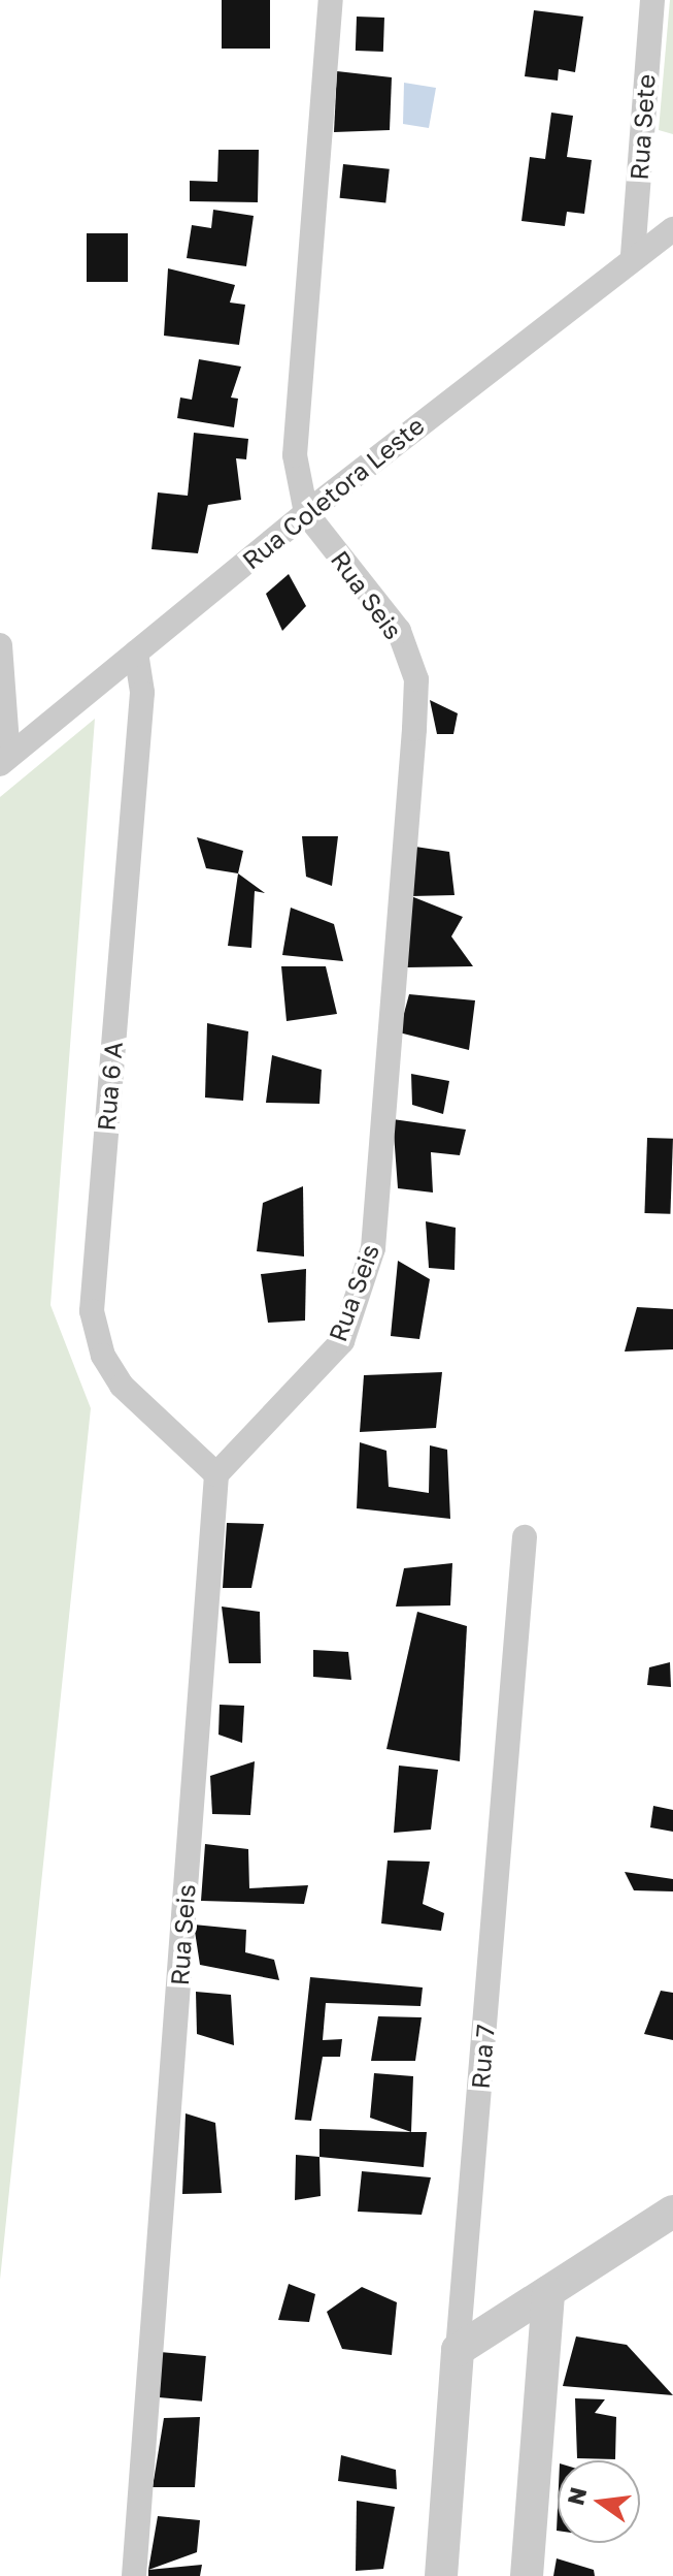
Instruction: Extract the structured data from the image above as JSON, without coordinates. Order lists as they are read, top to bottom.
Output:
{
  "streets": {
    "street": [
      "Rua Sete",
      "Rua Coletora Leste",
      "Rua Seis",
      "Rua 6 A",
      "Rua 7"
    ]
  },
  "crossings": [
    ["Rua Sete", "Rua Coletora Leste"],
    ["Rua Coletora Leste", "Rua Seis"],
    ["Rua Coletora Leste", "Rua 6 A"],
    ["Rua Seis", "Rua 6 A"]
  ],
  "north": "left"
}
